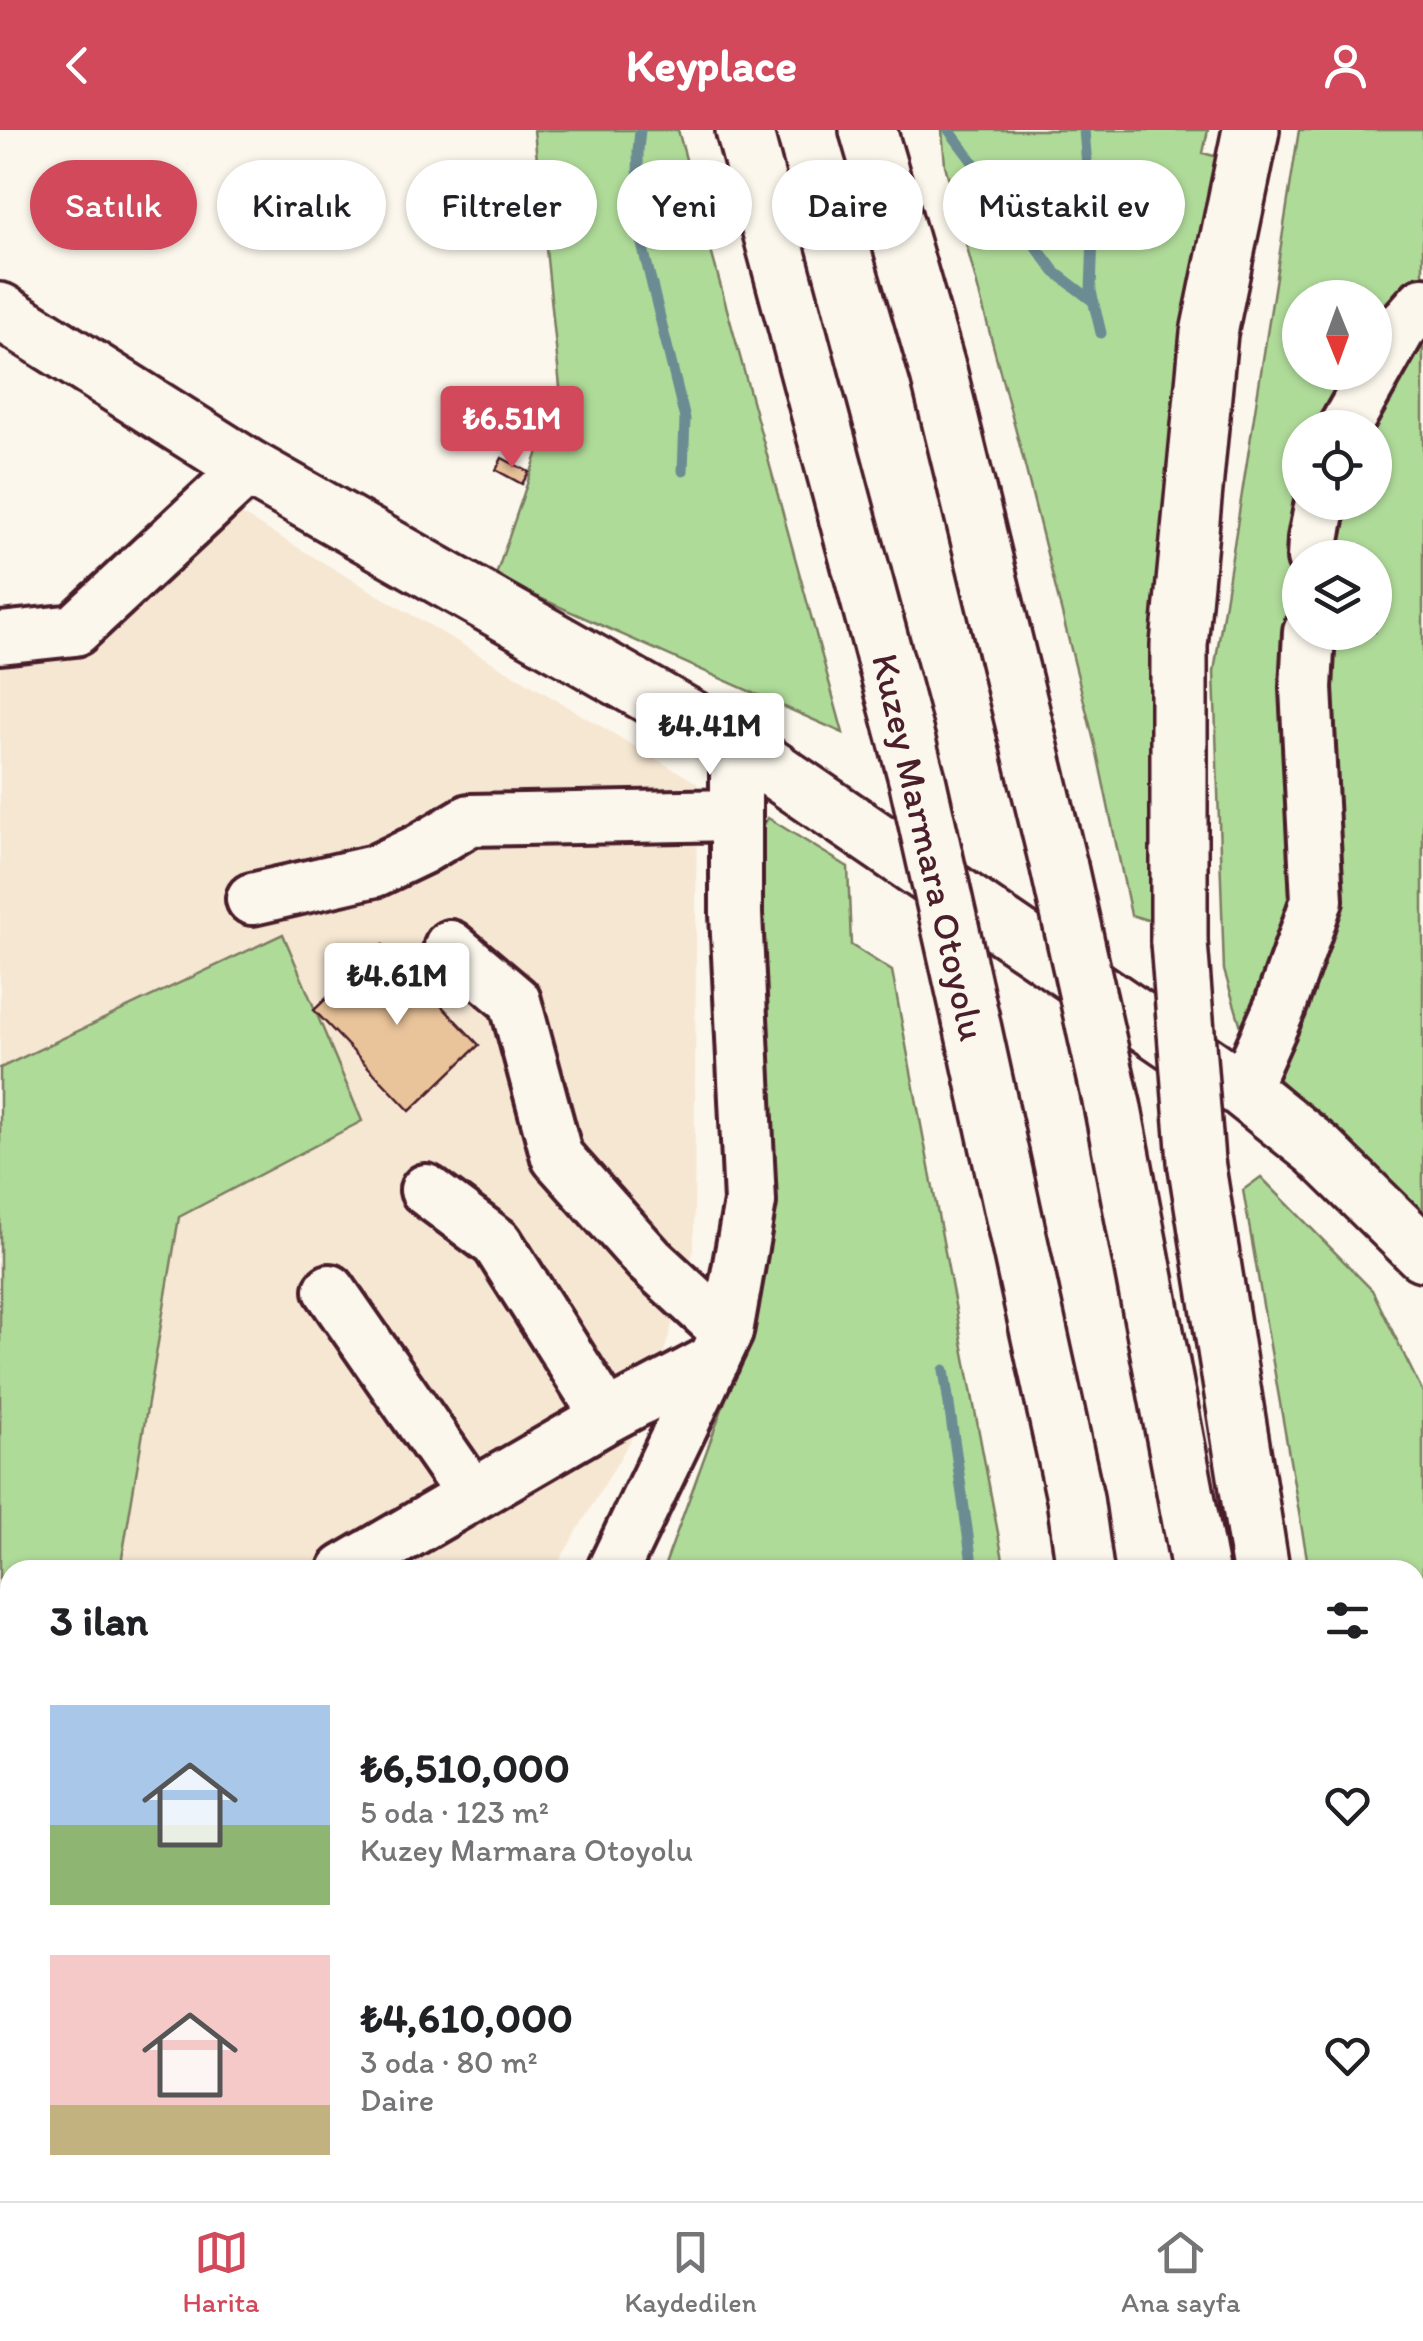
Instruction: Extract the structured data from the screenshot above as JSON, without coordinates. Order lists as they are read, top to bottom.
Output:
{
  "streets": {
    "main road": ["Kuzey Marmara Otoyolu"]
  },
  "north": "bottom",
  "page": {
    "header": "Keyplace",
    "chip": [
      "Satılık",
      "Kiralık",
      "Filtreler",
      "Yeni",
      "Daire",
      "Müstakil ev"
    ],
    "price": ["₺6.51M", "₺4.41M", "₺4.61M"],
    "heading": "3 ilan",
    "list": [
      {
        "name": "₺6,510,000",
        "note": "5 oda · 123 m² · Kuzey Marmara Otoyolu"
      },
      {
        "name": "₺4,610,000",
        "note": "3 oda · 80 m² · Daire"
      }
    ],
    "tabs": ["Harita", "Kaydedilen", "Ana sayfa"]
  }
}
